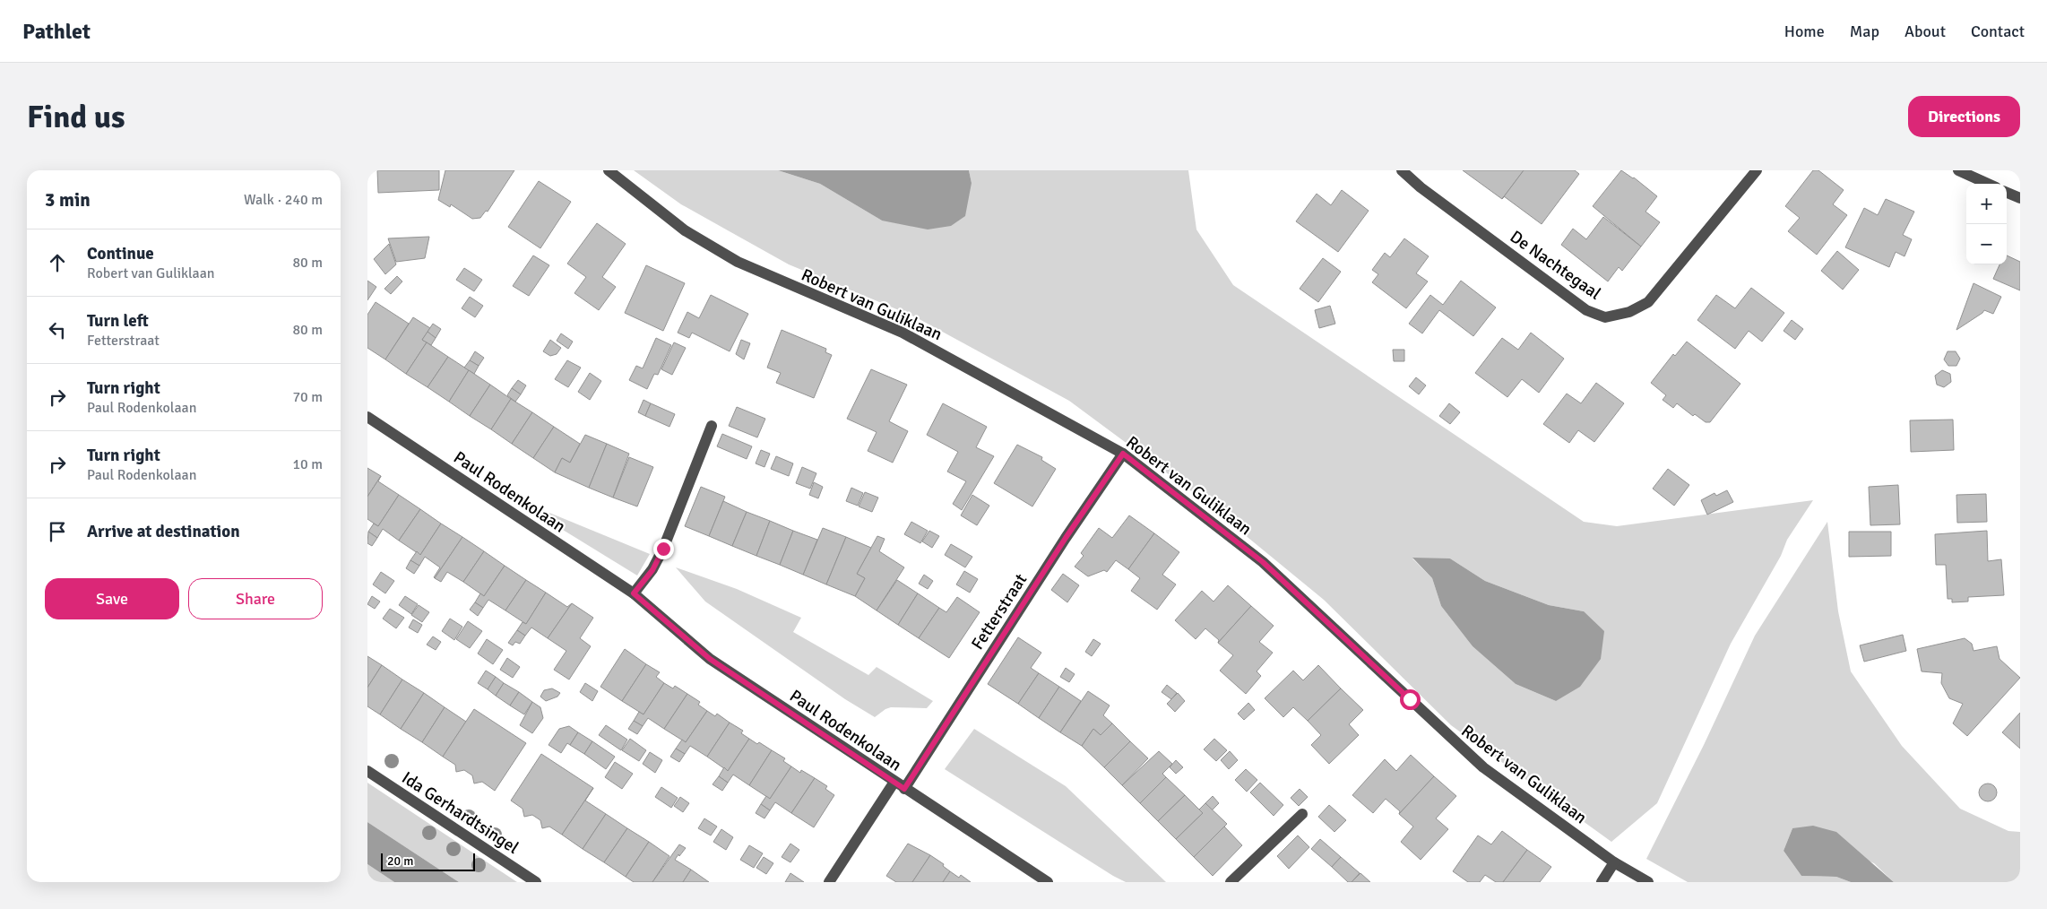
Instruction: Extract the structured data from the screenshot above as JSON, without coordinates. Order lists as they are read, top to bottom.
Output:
{
  "streets": {
    "street": [
      "De Nachtegaal",
      "Robert van Guliklaan",
      "Paul Rodenkolaan",
      "Fetterstraat",
      "Ida Gerhardtsingel"
    ]
  },
  "crossings": [
    ["Robert van Guliklaan", "Fetterstraat"],
    ["Paul Rodenkolaan", "Fetterstraat"]
  ],
  "scale_bar": "20 m",
  "page": {
    "header": "Pathlet",
    "nav": [
      "Home",
      "Map",
      "About",
      "Contact"
    ],
    "buttons": [
      "Directions",
      ["Save", "Share"]
    ],
    "title": "Find us",
    "heading": ["3 min", "Walk · 240 m"],
    "map_buttons": ["+", "−"],
    "list": [
      ["Continue", "Robert van Guliklaan", "80 m"],
      ["Turn left", "Fetterstraat", "80 m"],
      ["Turn right", "Paul Rodenkolaan", "70 m"],
      ["Turn right", "Paul Rodenkolaan", "10 m"],
      "Arrive at destination"
    ],
    "scale": "20 m"
  }
}
